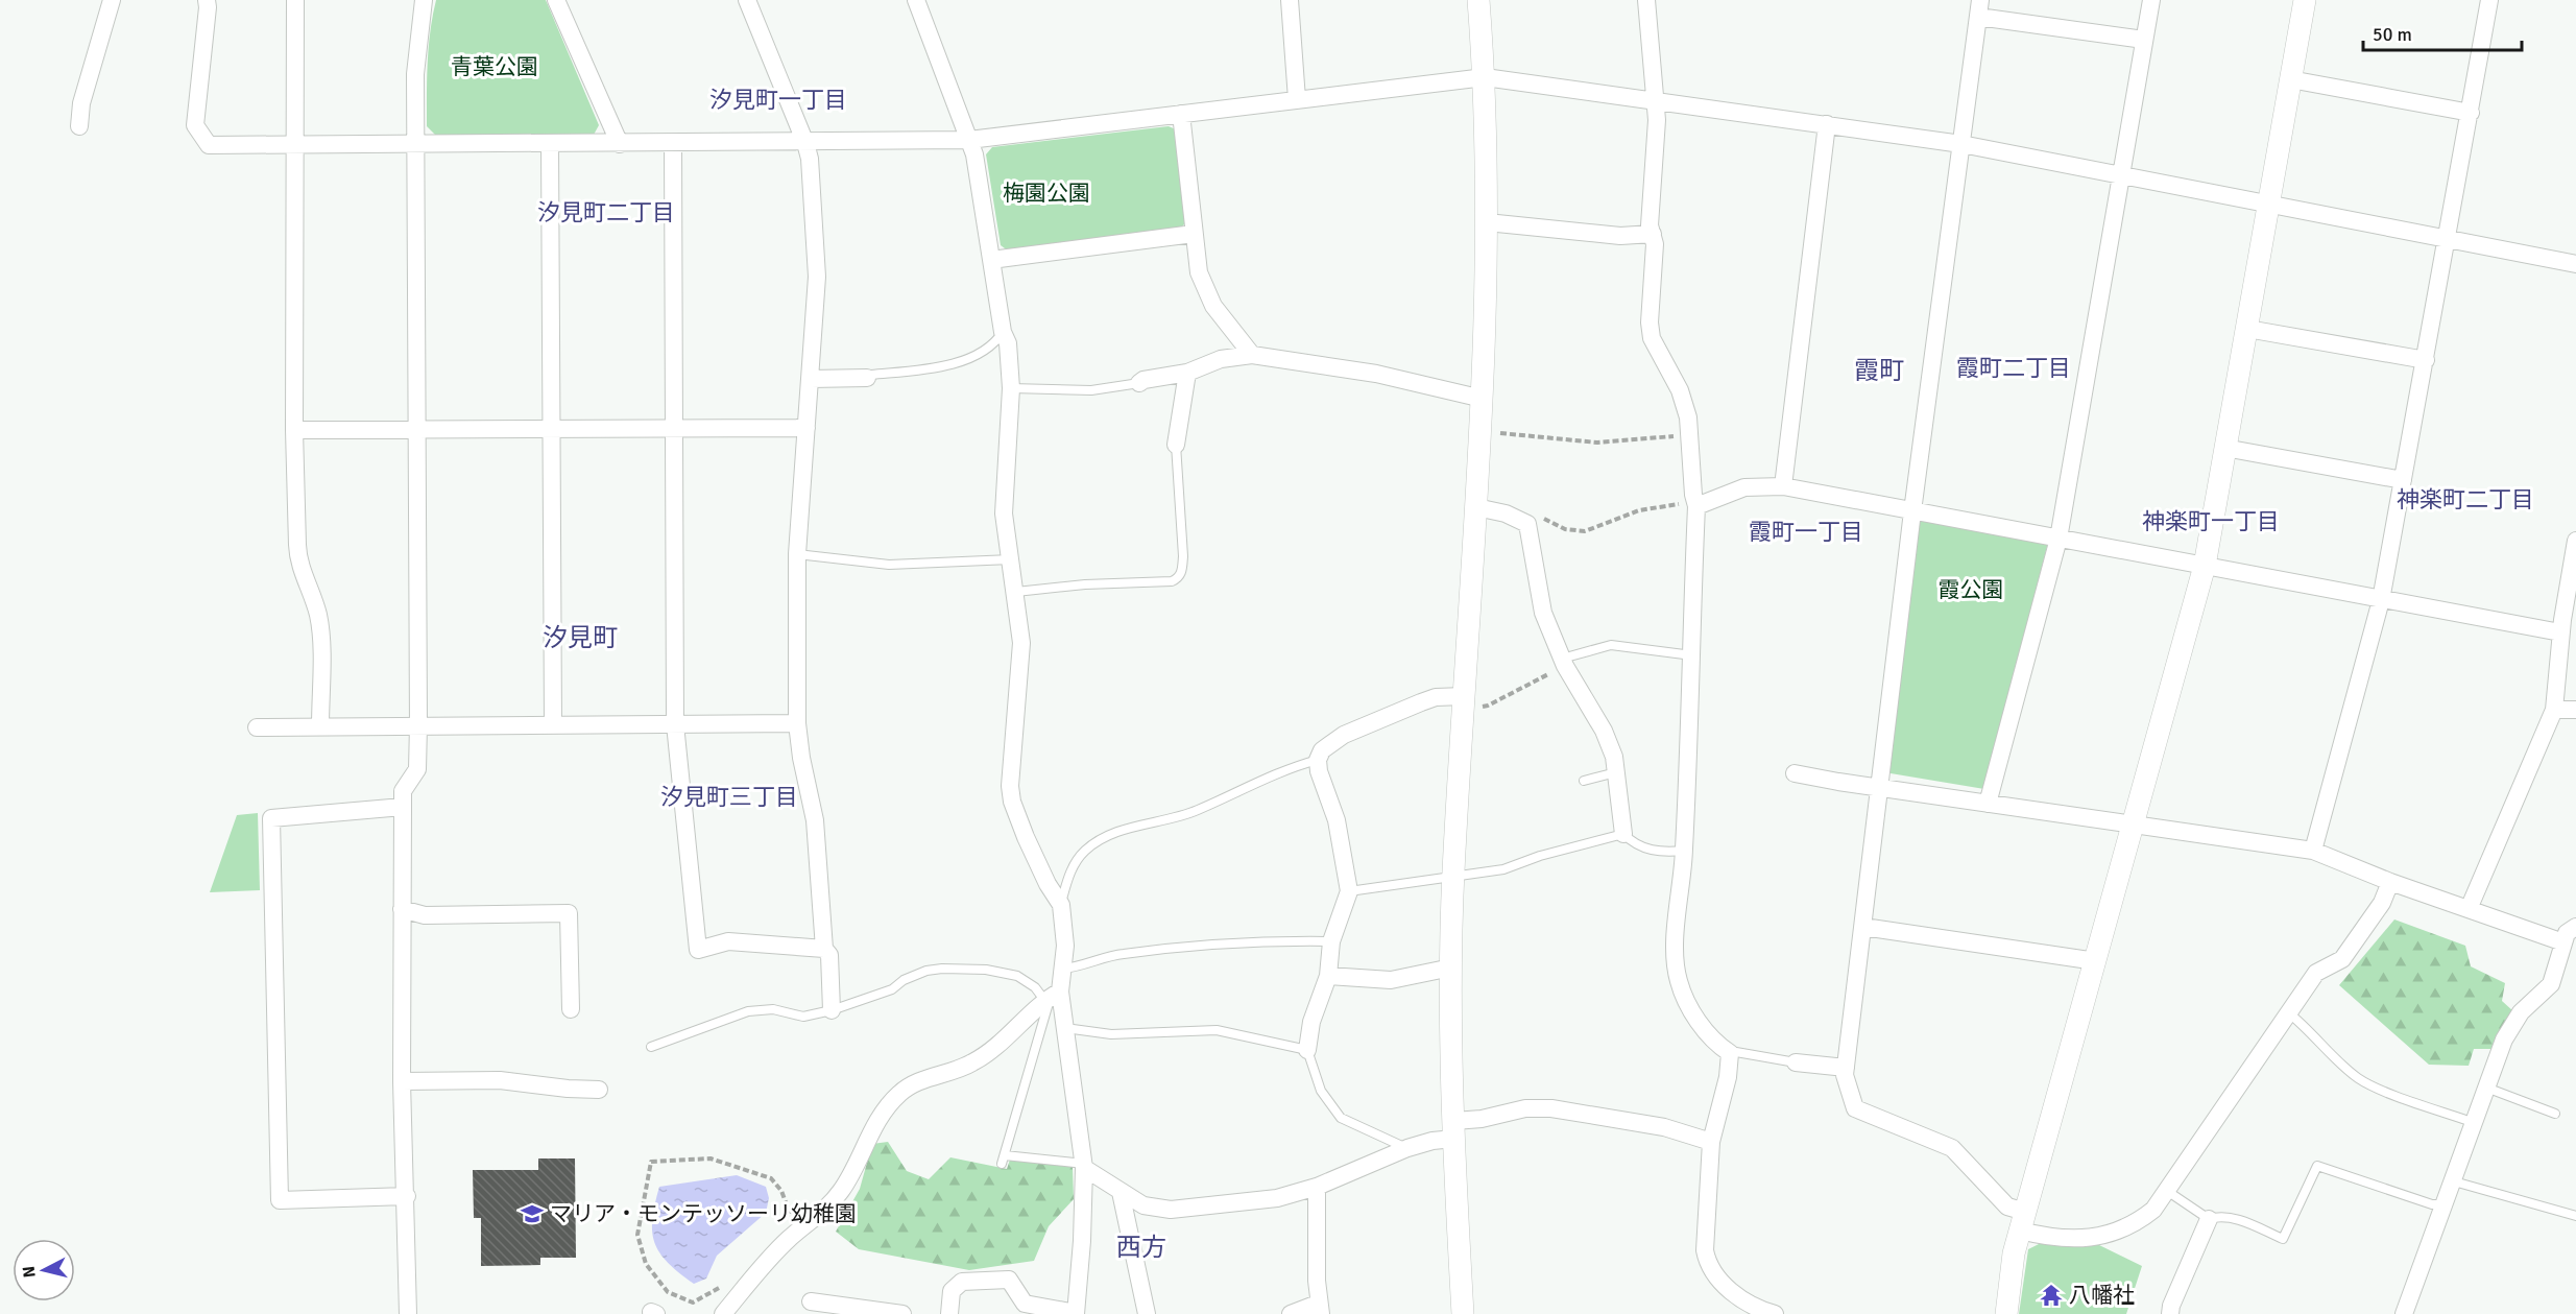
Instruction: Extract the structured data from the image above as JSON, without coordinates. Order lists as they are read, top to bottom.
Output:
{
  "districts": [
    "汐見町一丁目",
    "汐見町二丁目",
    "霞町二丁目",
    "霞町",
    "神楽町二丁目",
    "神楽町一丁目",
    "霞町一丁目",
    "汐見町",
    "汐見町三丁目",
    "西方"
  ],
  "parks": ["青葉公園", "梅園公園", "霞公園"],
  "places": {
    "school or university": ["マリア・モンテッソーリ幼稚園"],
    "temple": ["八幡社"]
  },
  "scale_bar": "50 m",
  "north": "left"
}
